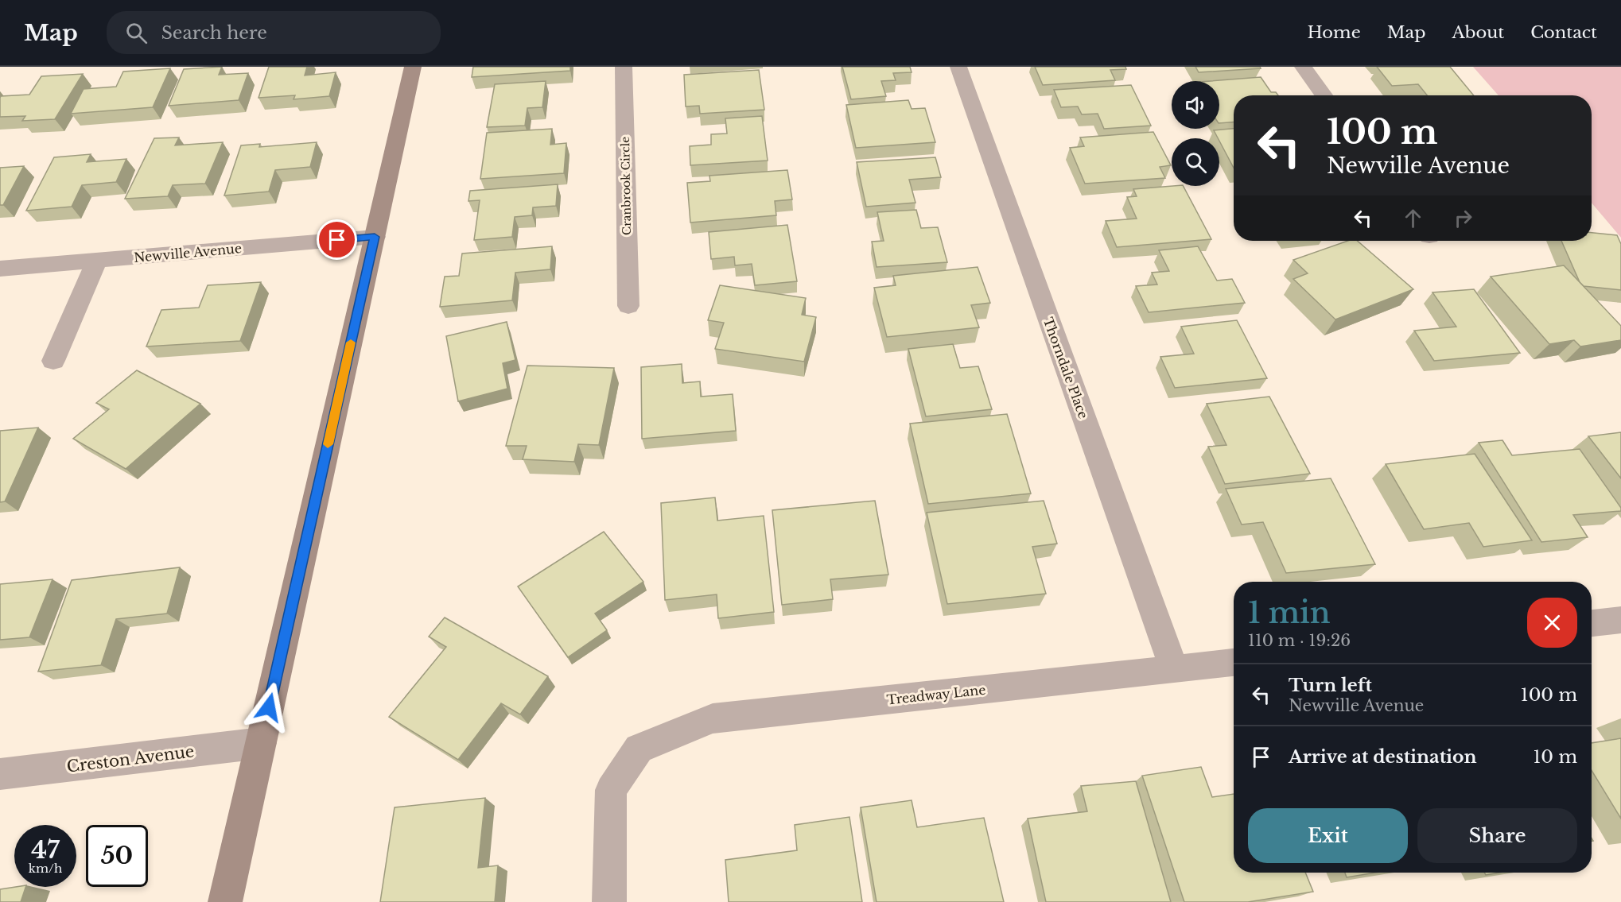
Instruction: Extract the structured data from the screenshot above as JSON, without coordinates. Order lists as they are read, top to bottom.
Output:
{
  "streets": {
    "street": [
      "Cranbrook Circle",
      "Newville Avenue",
      "Thorndale Place",
      "Treadway Lane",
      "Creston Avenue"
    ]
  },
  "crossings": [
    ["Thorndale Place", "Treadway Lane"]
  ],
  "page": {
    "header": "Map",
    "search": "Search here",
    "nav": [
      "Home",
      "Map",
      "About",
      "Contact"
    ],
    "turn": ["100 m", "Newville Avenue"],
    "heading": ["1 min", "110 m · 19:26"],
    "list": [
      {
        "name": "Turn left",
        "note": "Newville Avenue",
        "value": "100 m"
      },
      {
        "name": "Arrive at destination",
        "value": "10 m"
      }
    ],
    "buttons": ["Exit", "Share"],
    "speed": "47 km/h",
    "limit": "50"
  }
}
